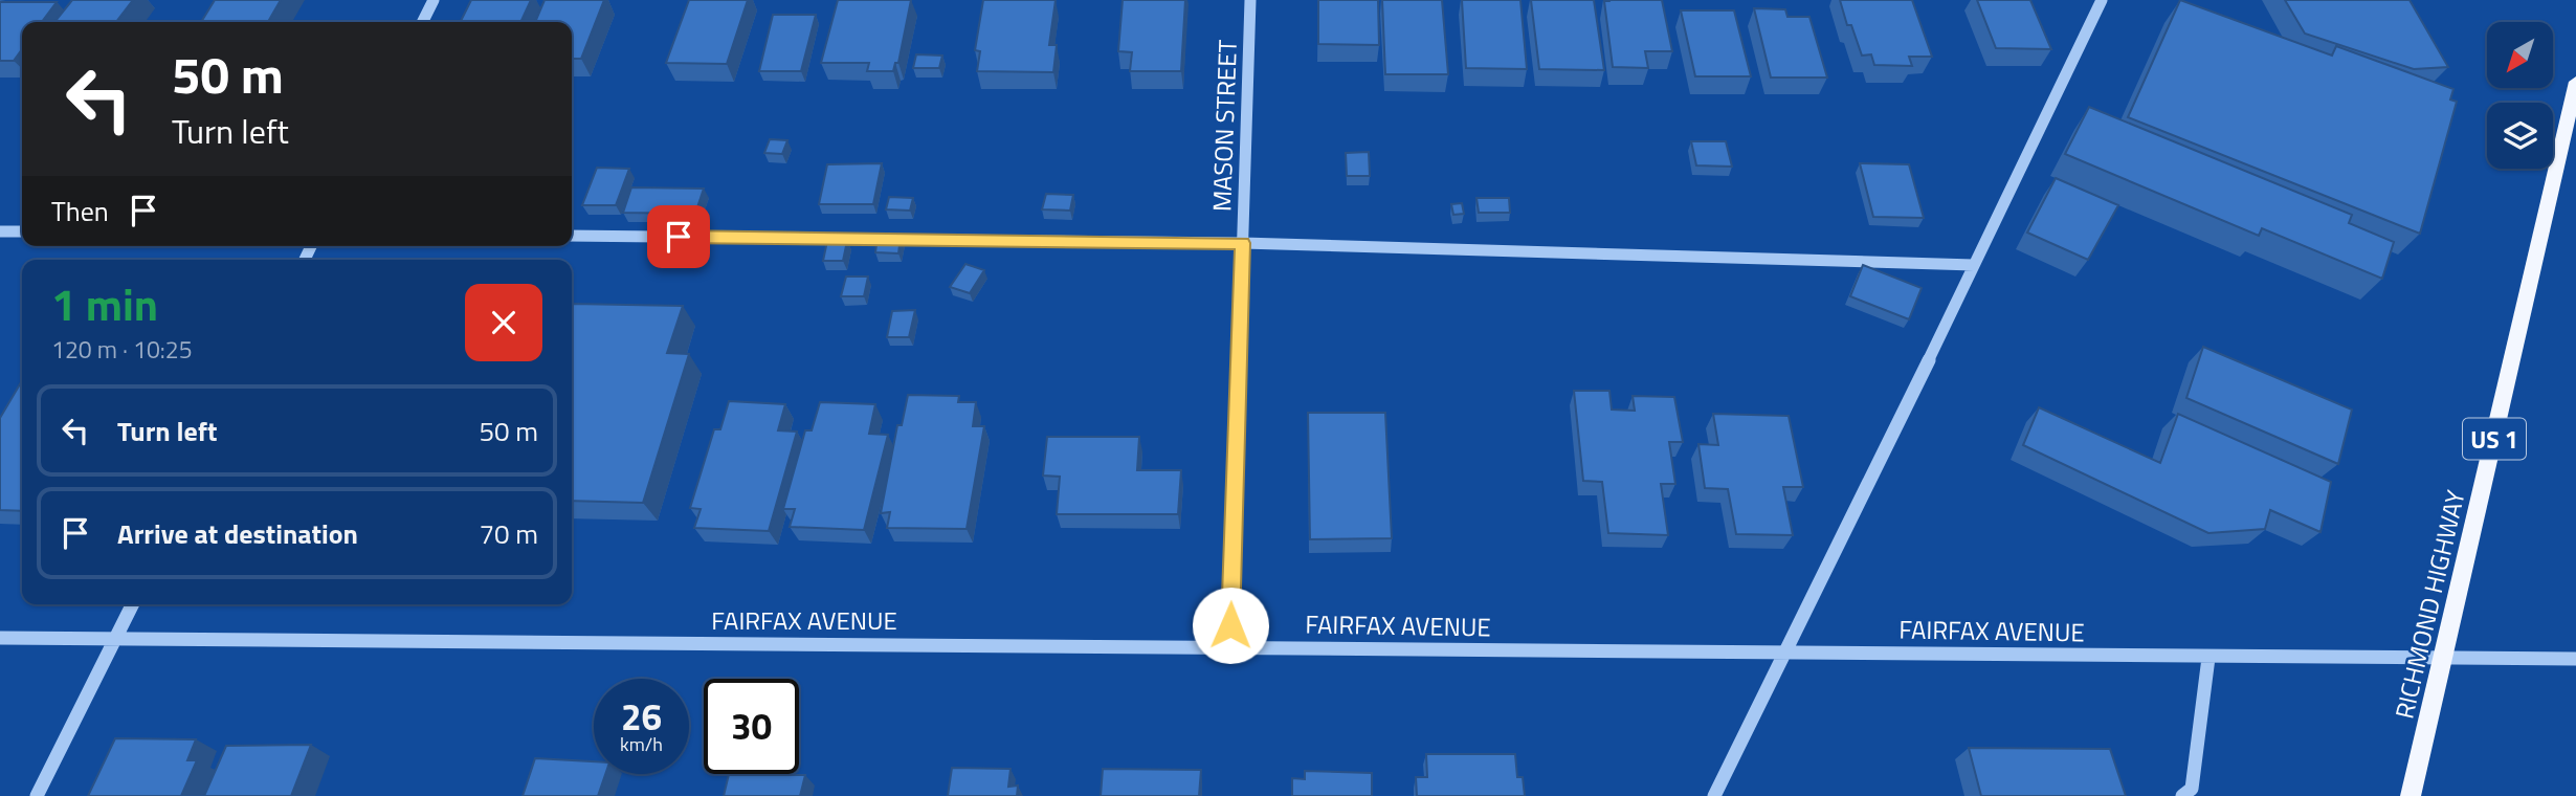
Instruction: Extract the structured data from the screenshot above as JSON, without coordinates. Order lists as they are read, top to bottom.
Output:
{
  "streets": {
    "main road": ["US 1", "RICHMOND HIGHWAY"],
    "street": ["MASON STREET", "FAIRFAX AVENUE"]
  },
  "crossings": [
    ["MASON STREET", "FAIRFAX AVENUE"],
    ["RICHMOND HIGHWAY", "FAIRFAX AVENUE"]
  ],
  "north": "bottom left",
  "page": {
    "turn": ["50 m", "Turn left"],
    "then": "Then",
    "heading": ["1 min", "120 m · 10:25"],
    "list": [
      {
        "name": "Turn left",
        "value": "50 m"
      },
      {
        "name": "Arrive at destination",
        "value": "70 m"
      }
    ],
    "speed": "26 km/h",
    "limit": "30"
  }
}
